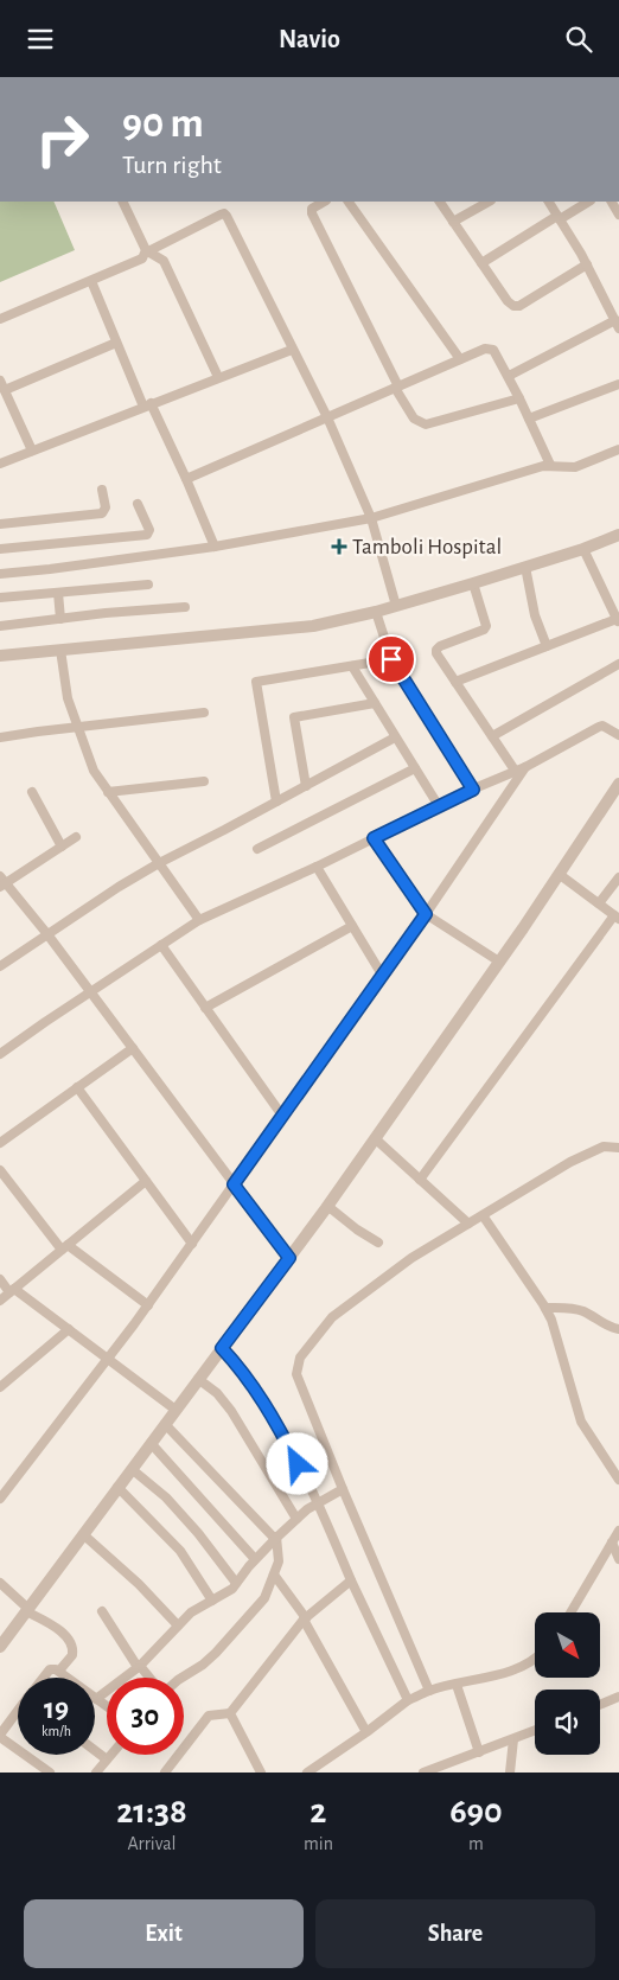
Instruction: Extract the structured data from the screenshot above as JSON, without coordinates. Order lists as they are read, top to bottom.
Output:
{
  "places": {
    "health": ["Tamboli Hospital"]
  },
  "north": "bottom right",
  "page": {
    "header": "Navio",
    "turn": ["90 m", "Turn right"],
    "speed": "19 km/h",
    "limit": "30",
    "eta": [
      "21:38",
      "Arrival",
      "2",
      "min",
      "690",
      "m"
    ],
    "buttons": ["Exit", "Share"]
  }
}
